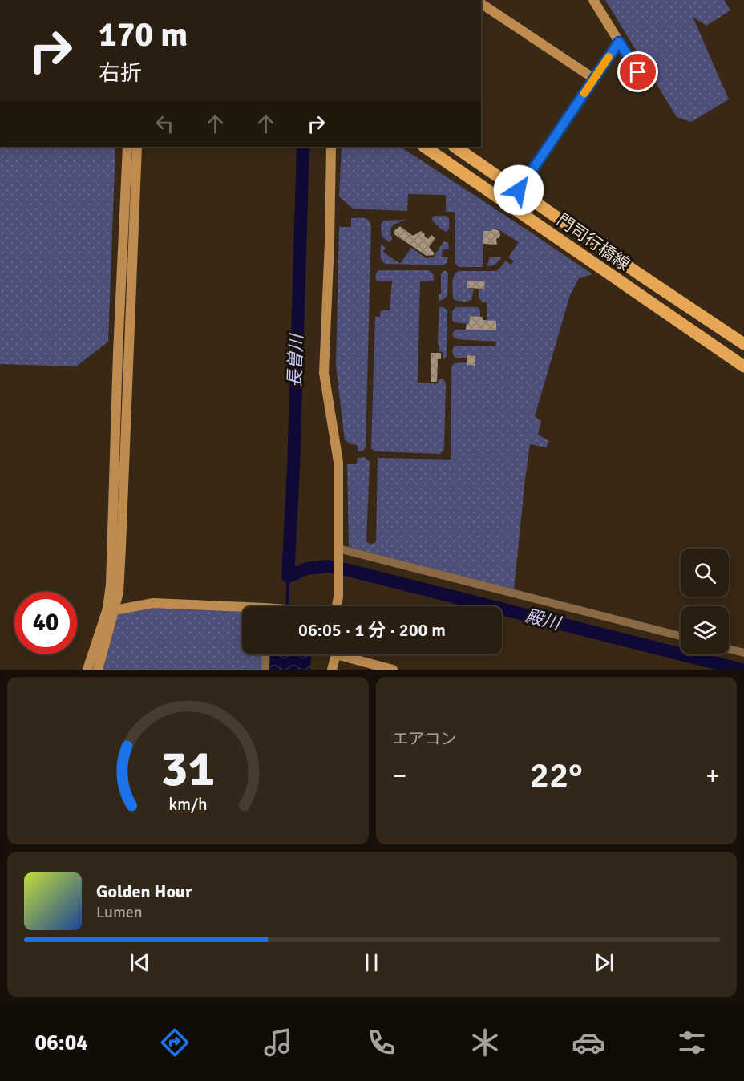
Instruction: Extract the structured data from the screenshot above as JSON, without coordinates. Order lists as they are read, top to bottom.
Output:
{
  "streets": {
    "main road": ["門司行橋線"]
  },
  "water": ["長曽川", "殿川"],
  "page": {
    "turn": ["170 m", "右折"],
    "limit": "40",
    "trip": "06:05 · 1 分 · 200 m",
    "tile": "エアコン",
    "heat": ["−", "22°", "+"],
    "song": ["Golden Hour", "Lumen"],
    "tabs": "06:04",
    "gauge": ["31", "km/h"]
  }
}
